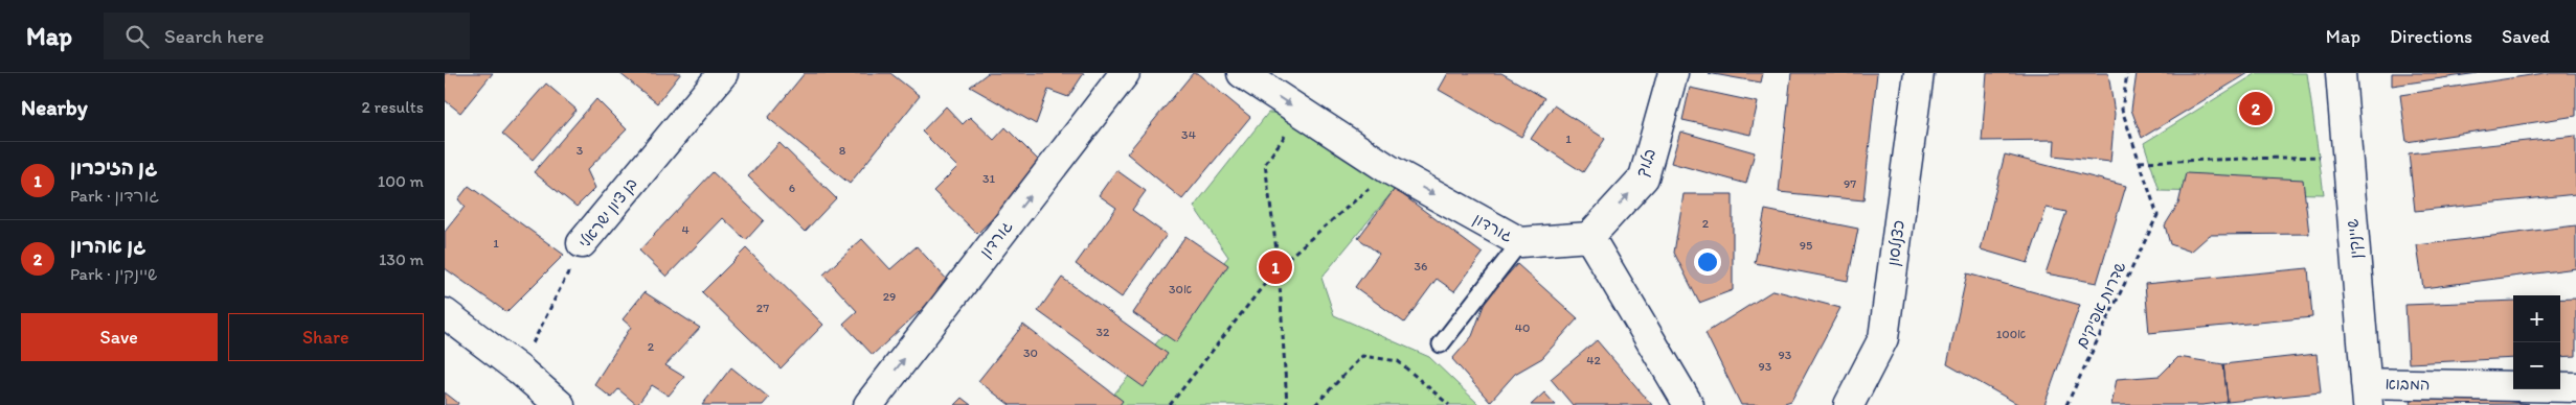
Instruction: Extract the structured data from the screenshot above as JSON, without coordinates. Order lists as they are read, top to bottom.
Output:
{
  "streets": {
    "street": [
      "בלוך",
      "בן ציון ישראלי",
      "גורדון",
      "שיינקין",
      "כצנלסון",
      "המבוא"
    ],
    "path": ["שדרות אפיקים"]
  },
  "crossings": [
    ["בלוך", "גורדון"],
    ["שיינקין", "המבוא"]
  ],
  "one_way": ["בלוך"],
  "house_numbers": [
    "34",
    "1",
    "3",
    "8",
    "31",
    "97",
    "6",
    "2",
    "4",
    "1",
    "95",
    "36",
    "30א",
    "29",
    "27",
    "40",
    "32",
    "100א",
    "2",
    "30",
    "93",
    "42",
    "93"
  ],
  "page": {
    "header": "Map",
    "search": "Search here",
    "nav": ["Map", "Directions", "Saved"],
    "heading": ["Nearby", "2 results"],
    "pins": ["2", "1"],
    "list": [
      {
        "mark": "1",
        "name": "גן הזיכרון",
        "note": "Park · גורדון",
        "value": "100 m"
      },
      {
        "mark": "2",
        "name": "גן אהרון",
        "note": "Park · שיינקין",
        "value": "130 m"
      }
    ],
    "map_buttons": ["+", "−"],
    "buttons": ["Save", "Share"]
  }
}
